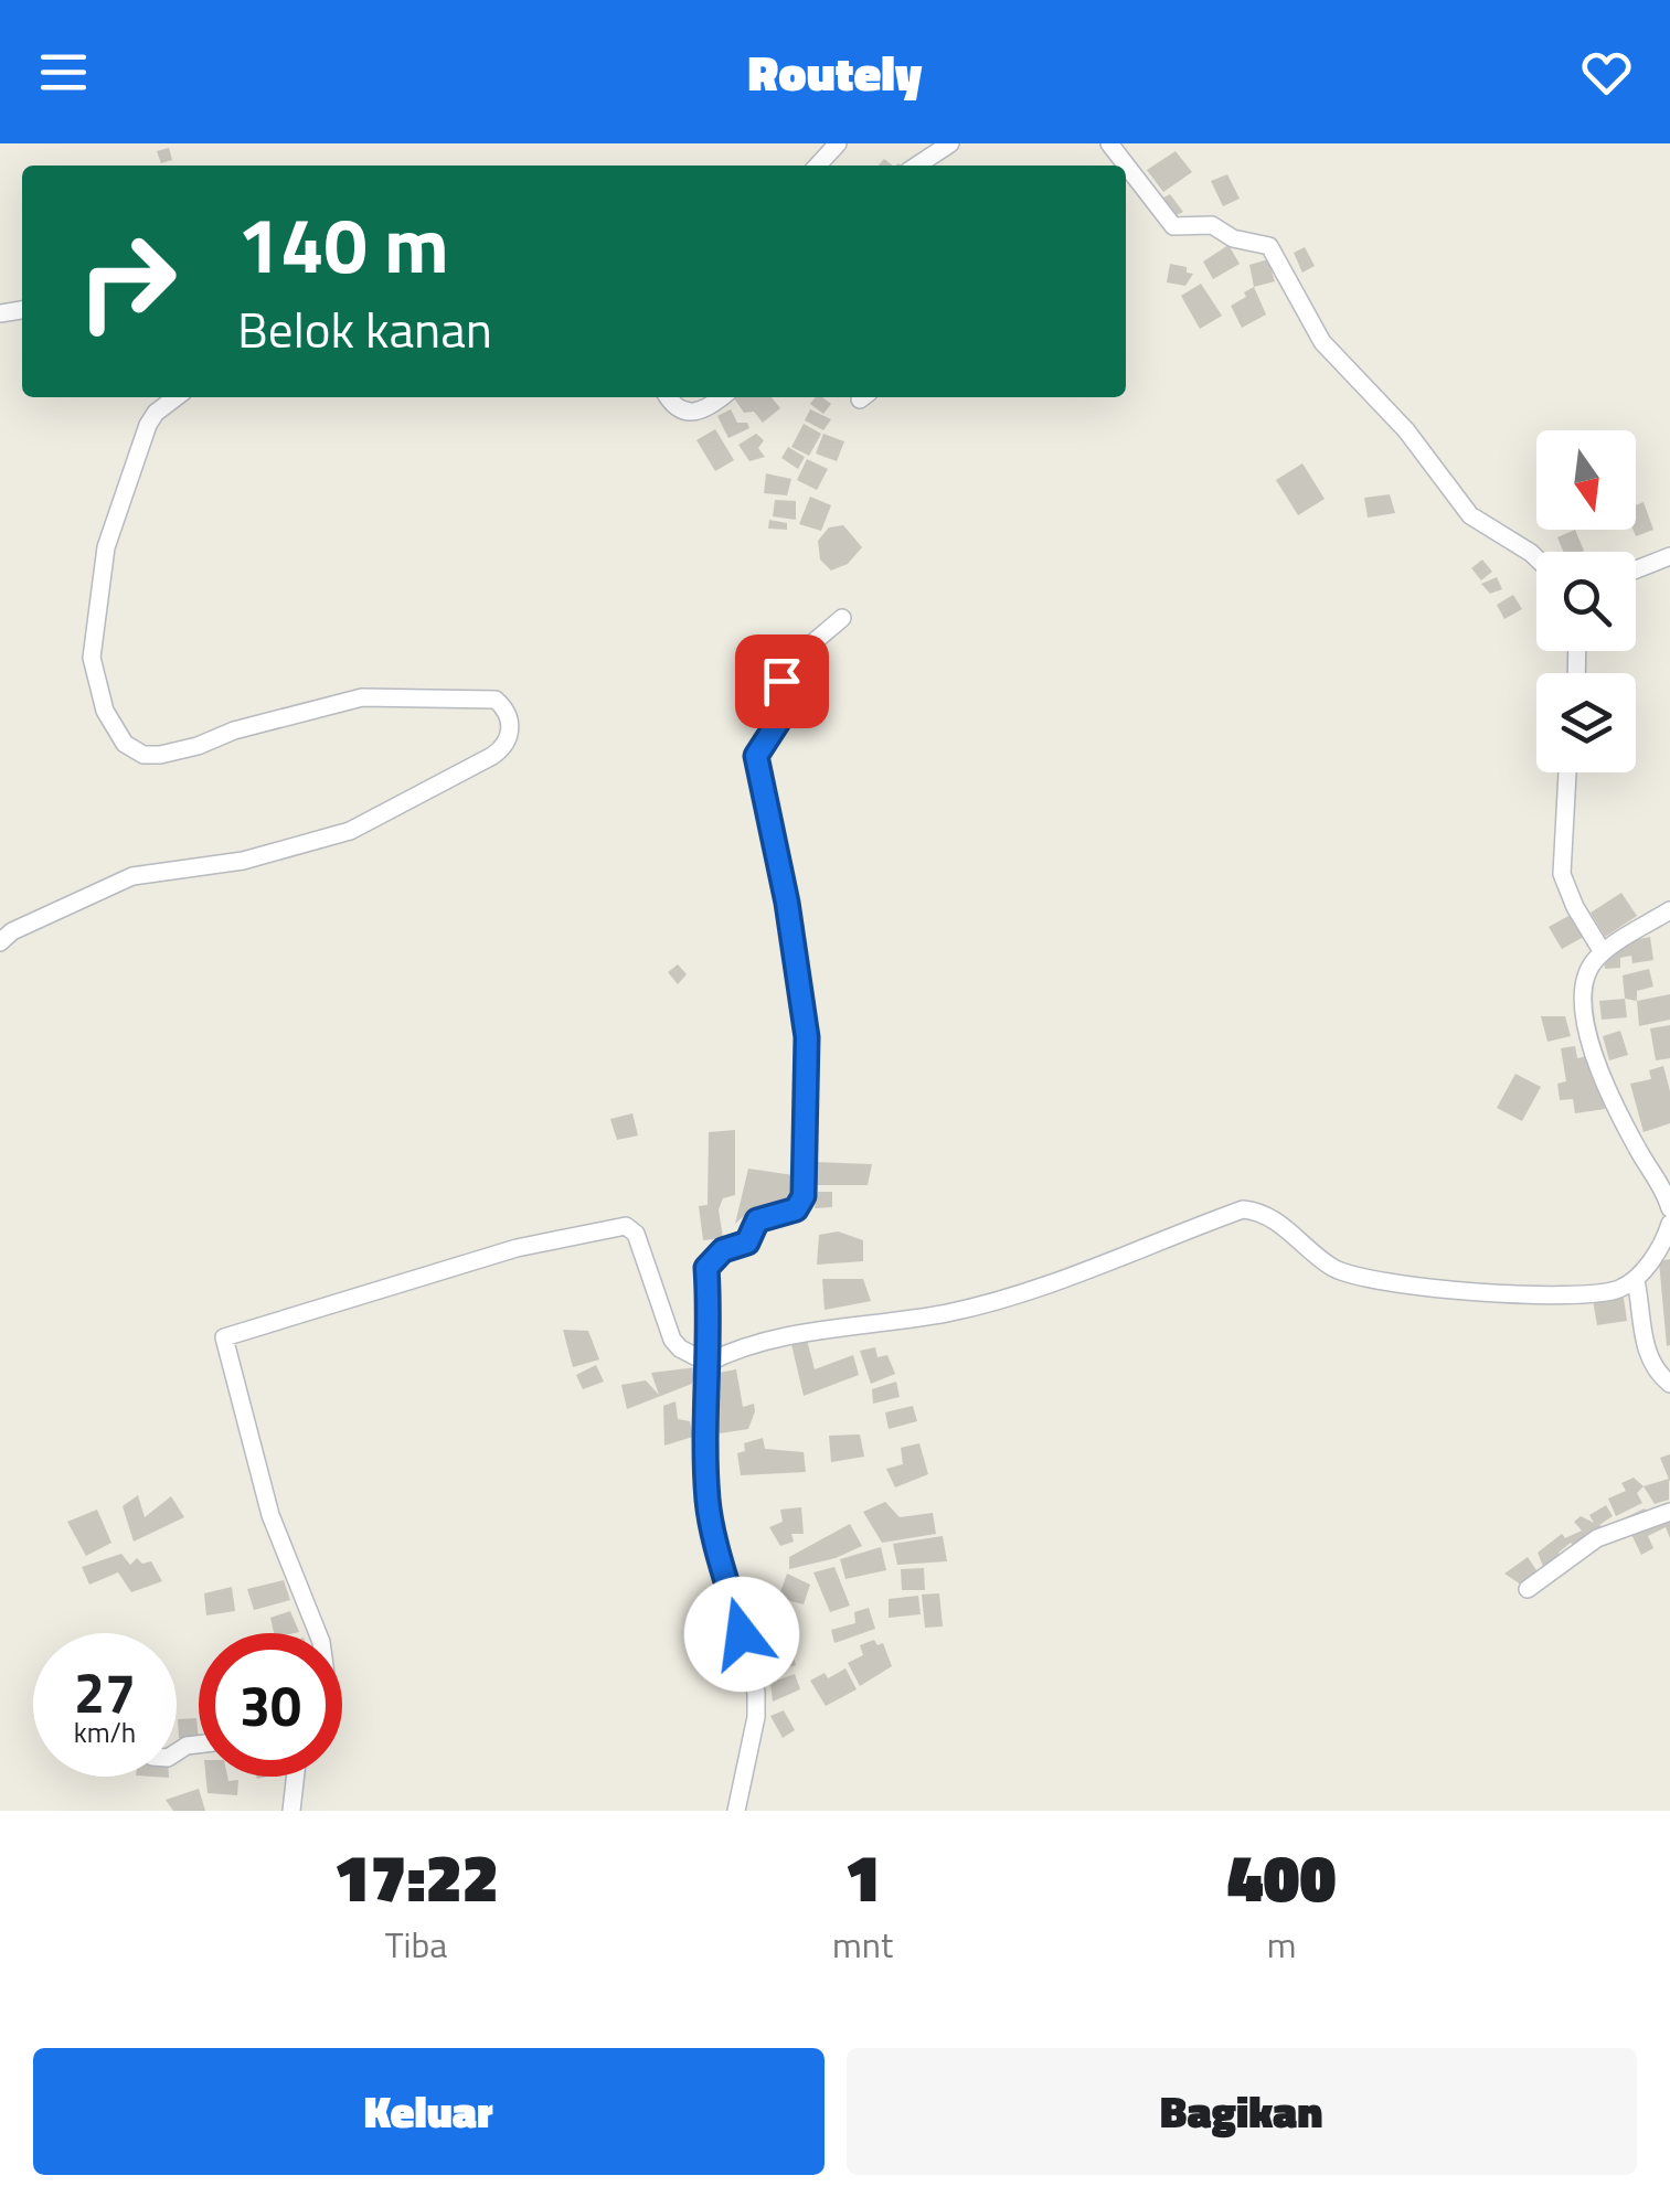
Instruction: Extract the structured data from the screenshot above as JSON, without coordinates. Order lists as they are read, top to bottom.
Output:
{
  "north": "bottom",
  "page": {
    "header": "Routely",
    "turn": ["140 m", "Belok kanan"],
    "speed": "27 km/h",
    "limit": "30",
    "eta": [
      "17:22",
      "Tiba",
      "1",
      "mnt",
      "400",
      "m"
    ],
    "buttons": ["Keluar", "Bagikan"]
  }
}
